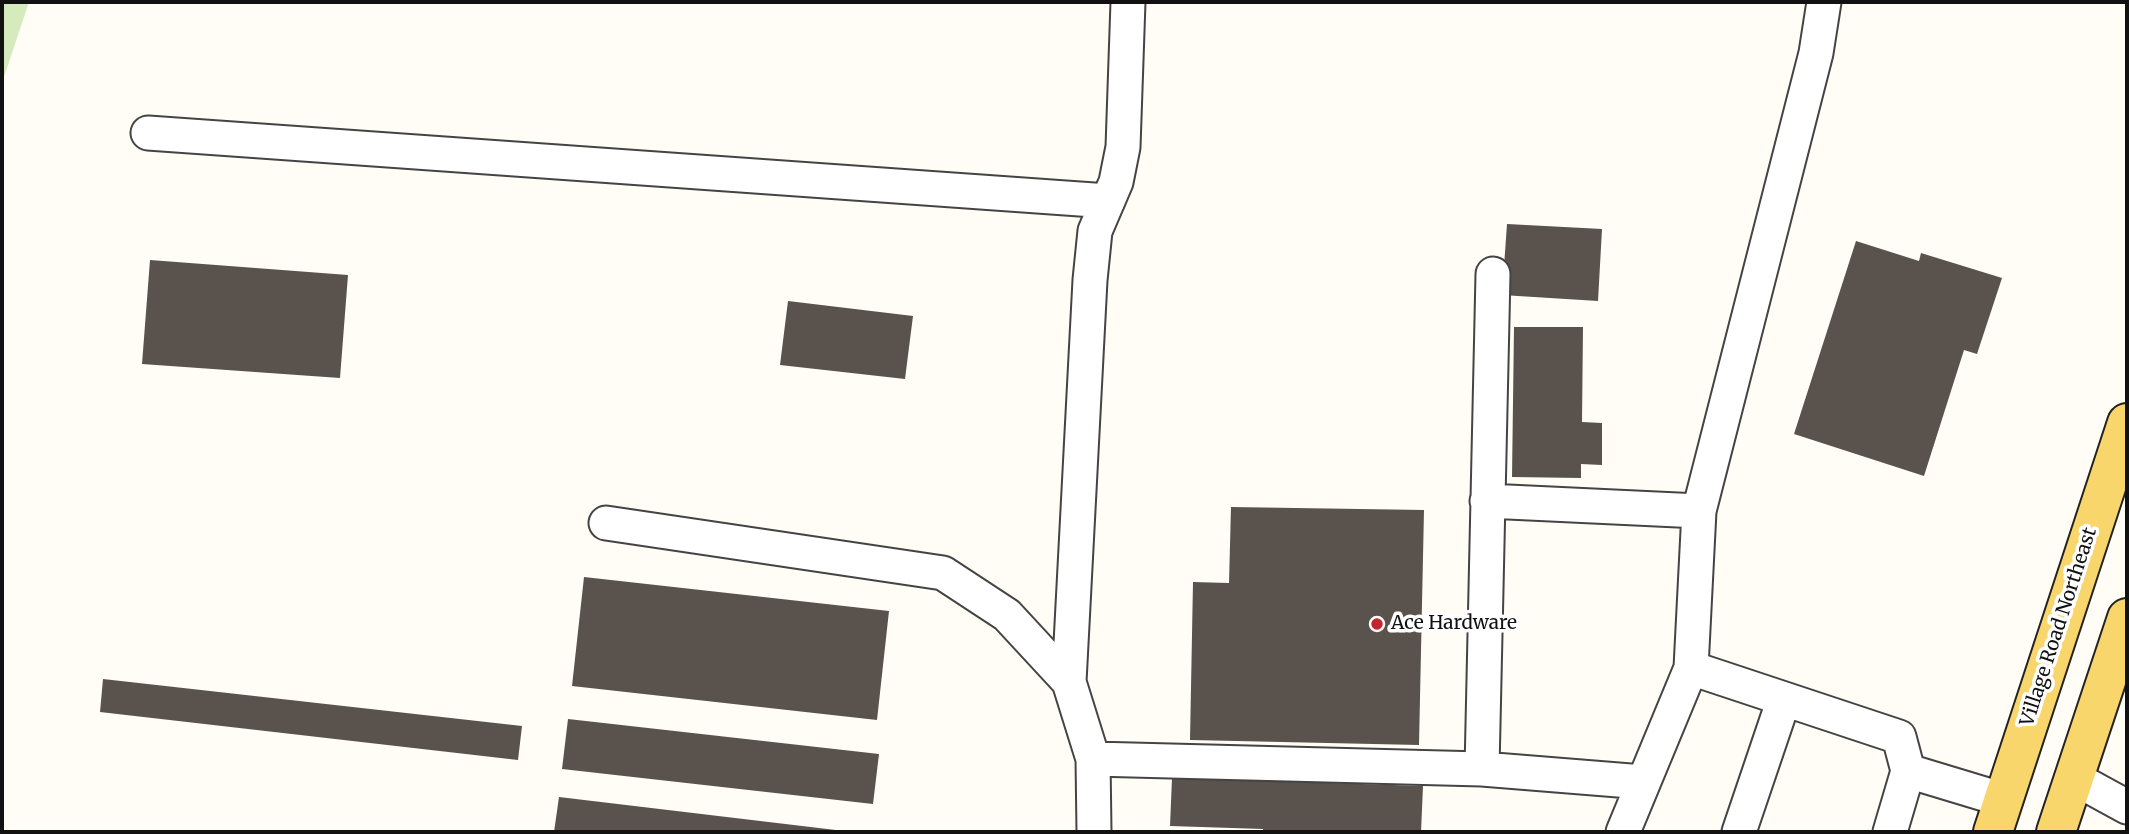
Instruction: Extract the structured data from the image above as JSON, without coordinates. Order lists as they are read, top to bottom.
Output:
{
  "streets": {
    "main road": ["Village Road Northeast"]
  },
  "places": ["Ace Hardware"]
}
